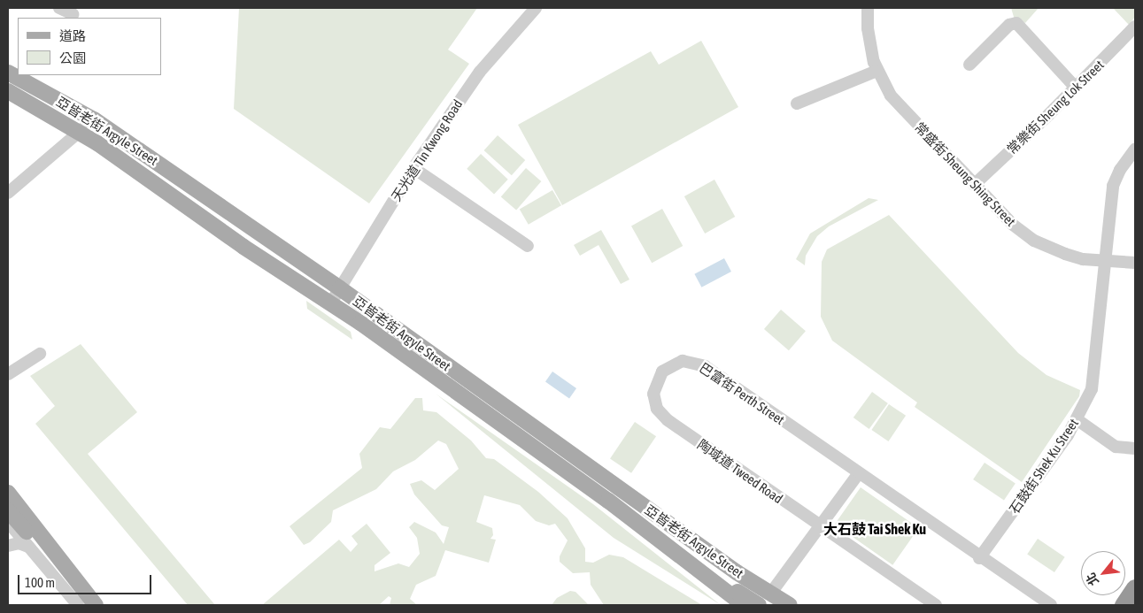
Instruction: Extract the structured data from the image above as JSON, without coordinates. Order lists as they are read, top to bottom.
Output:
{
  "streets": {
    "main road": ["亞皆老街 Argyle Street"],
    "street": [
      "常樂街 Sheung Lok Street",
      "天光道 Tin Kwong Road",
      "常盛街 Sheung Shing Street",
      "巴富街 Perth Street",
      "石鼓街 Shek Ku Street",
      "陶域道 Tweed Road"
    ]
  },
  "crossings": [
    ["常樂街 Sheung Lok Street", "常盛街 Sheung Shing Street"],
    ["亞皆老街 Argyle Street", "天光道 Tin Kwong Road"],
    ["常盛街 Sheung Shing Street", "石鼓街 Shek Ku Street"],
    ["巴富街 Perth Street", "石鼓街 Shek Ku Street"],
    ["巴富街 Perth Street", "陶域道 Tweed Road"]
  ],
  "districts": ["大石鼓 Tai Shek Ku"],
  "legend": ["道路", "公園"],
  "scale_bar": "100 m",
  "north": "bottom left"
}
